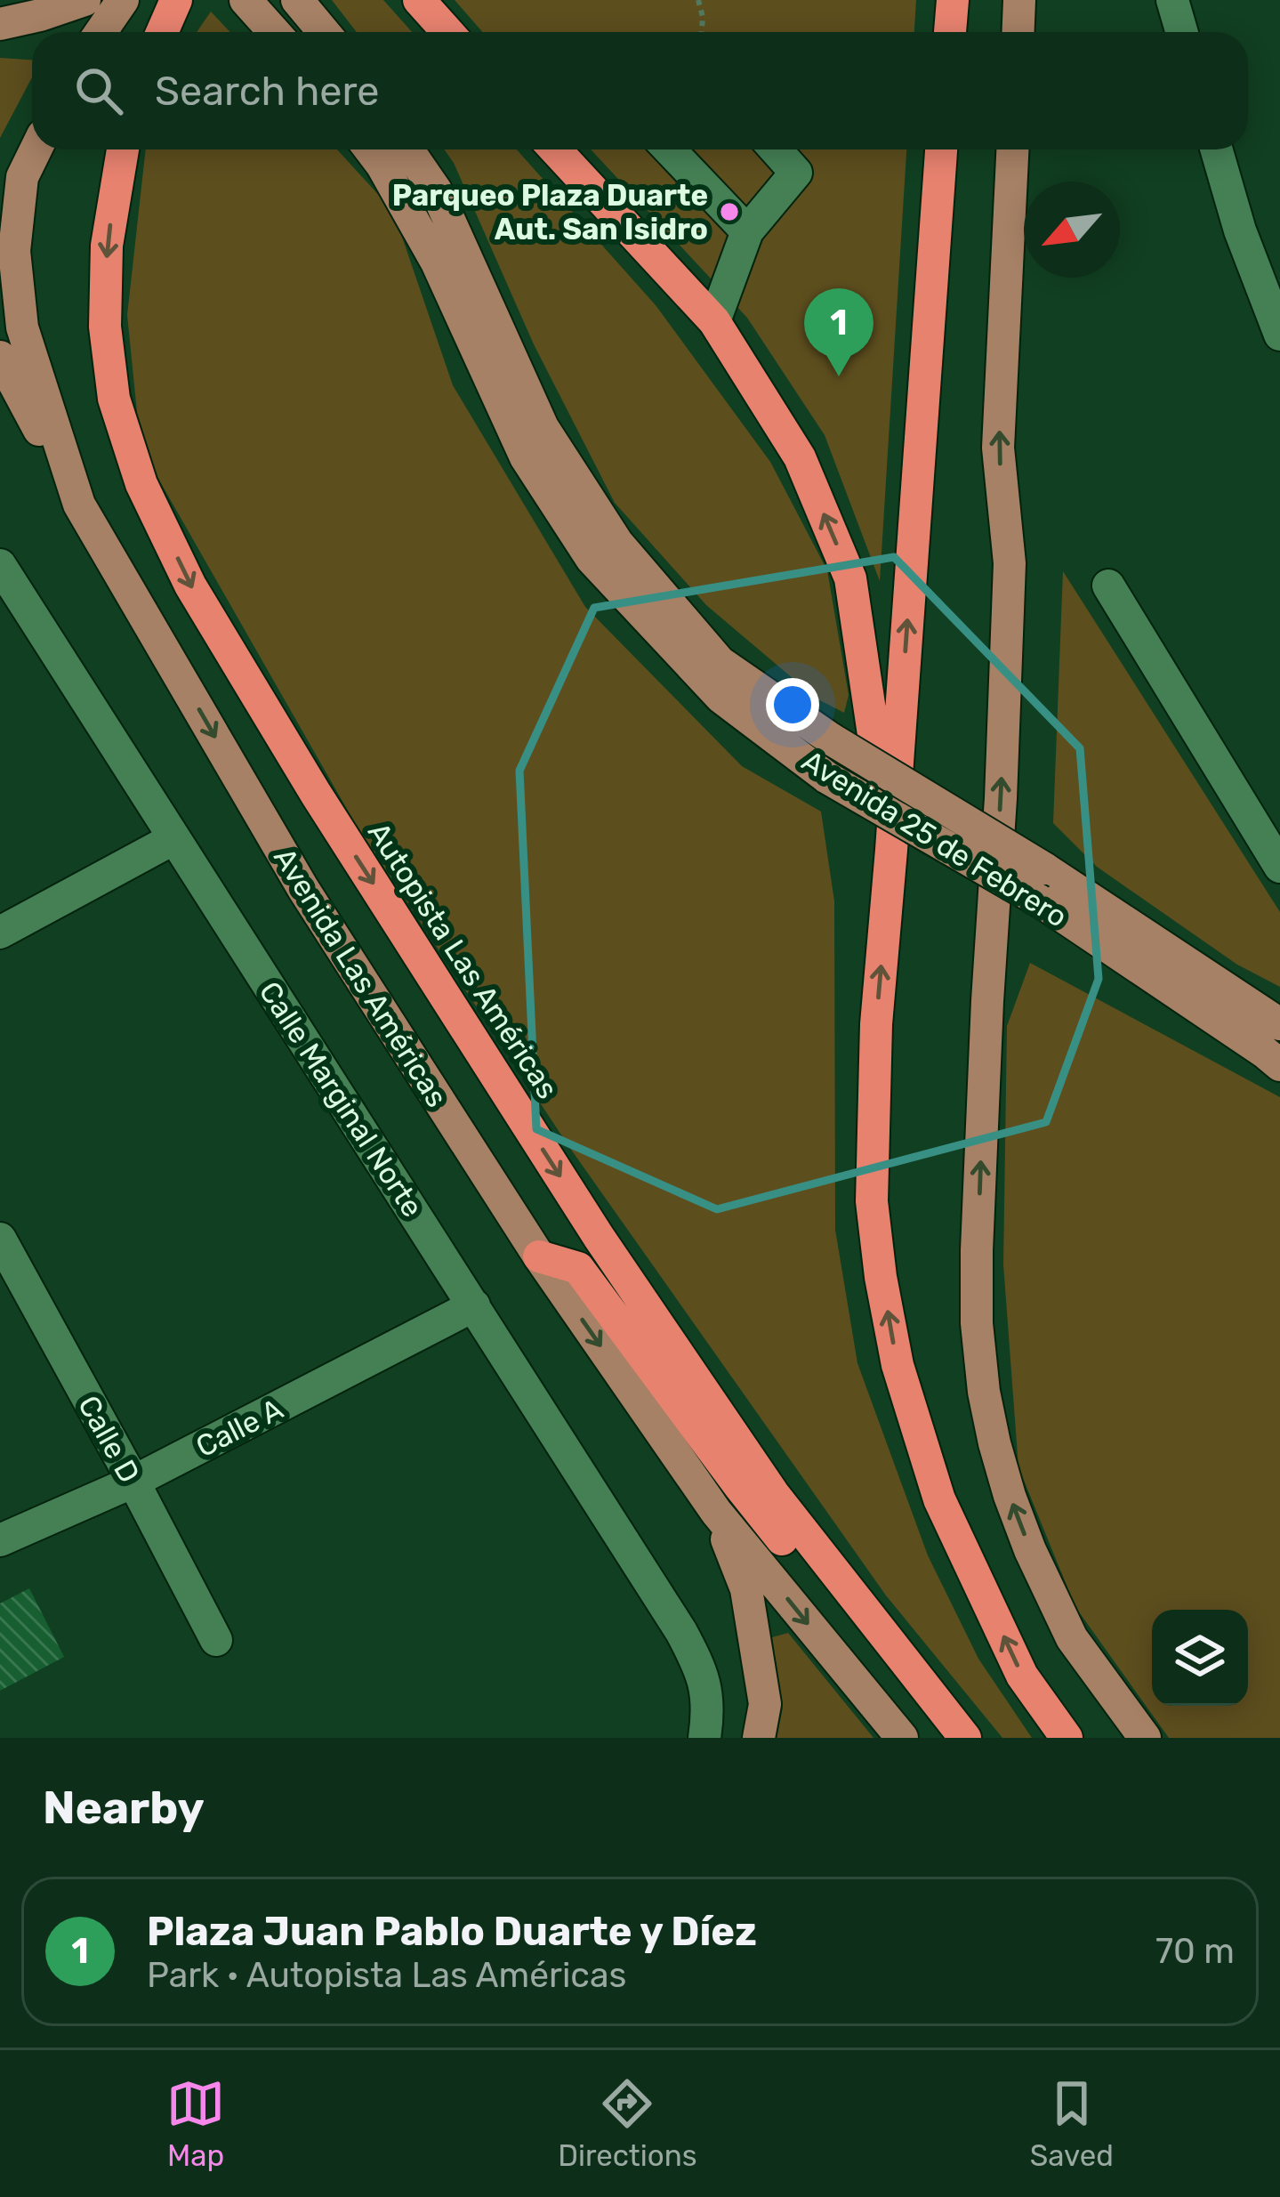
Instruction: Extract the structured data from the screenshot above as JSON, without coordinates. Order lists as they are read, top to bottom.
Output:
{
  "streets": {
    "highway": ["Autopista Las Américas"],
    "main road": ["Avenida 25 de Febrero", "Avenida Las Américas"],
    "street": ["Calle Marginal Norte", "Calle A", "Calle D"]
  },
  "crossings": [
    ["Calle Marginal Norte", "Calle A"],
    ["Calle A", "Calle D"]
  ],
  "one_way": ["Avenida Las Américas"],
  "places": ["Parqueo Plaza Duarte Aut. San Isidro"],
  "north": "bottom left",
  "page": {
    "search": "Search here",
    "pins": "1",
    "heading": "Nearby",
    "list": [
      {
        "mark": "1",
        "name": "Plaza Juan Pablo Duarte y Díez",
        "note": "Park · Autopista Las Américas",
        "value": "70 m"
      }
    ],
    "nav": ["Map", "Directions", "Saved"]
  }
}
